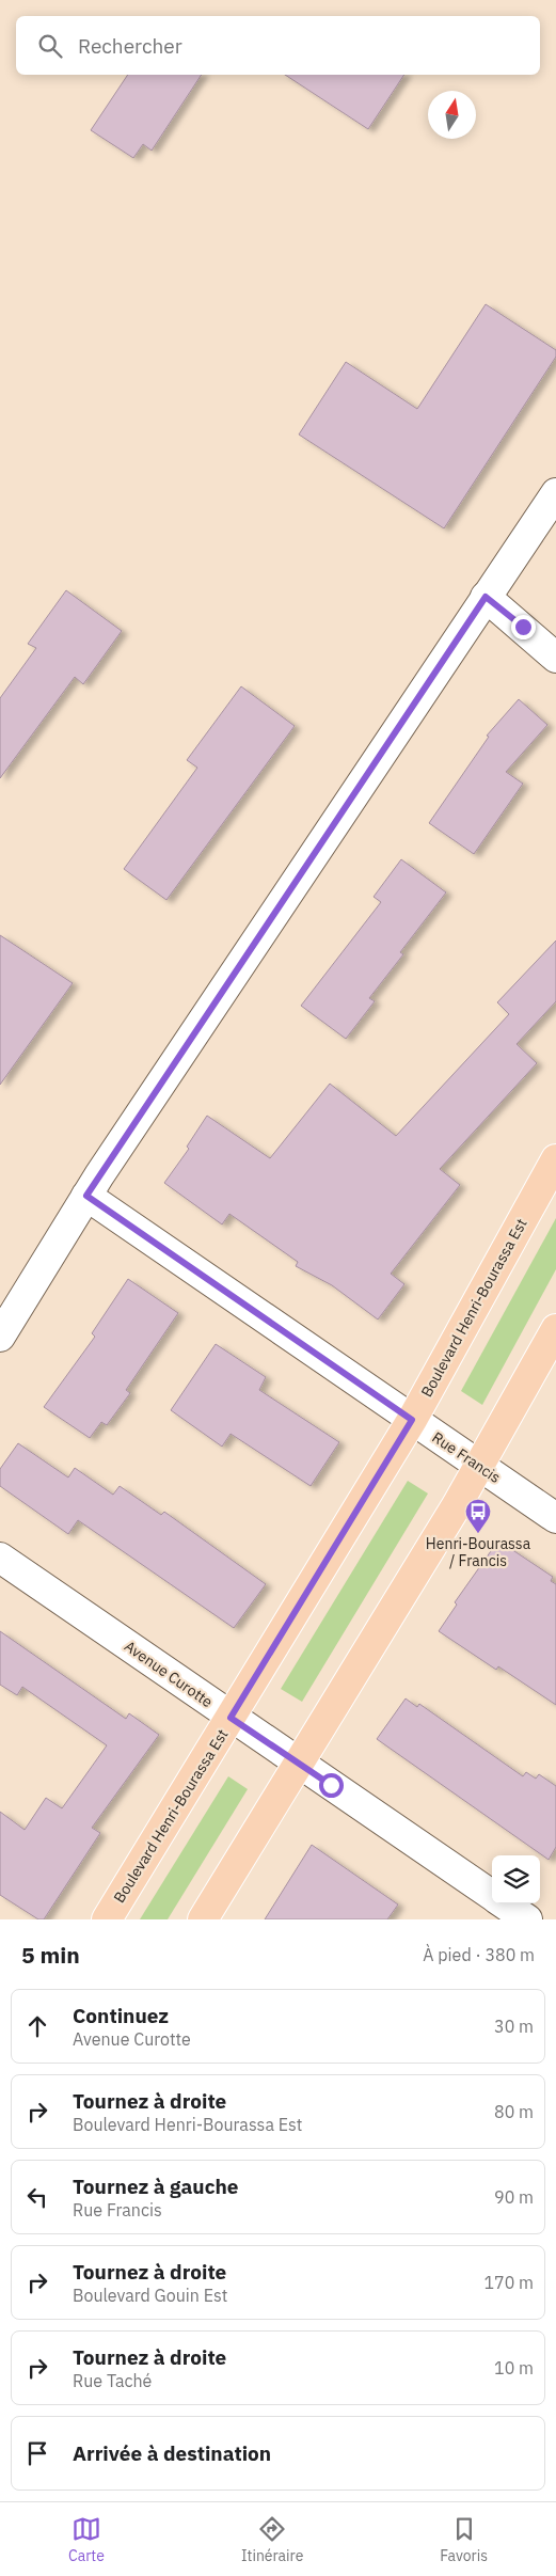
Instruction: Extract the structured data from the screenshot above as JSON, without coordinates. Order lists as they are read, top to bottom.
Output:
{
  "streets": {
    "main road": ["Boulevard Henri-Bourassa Est"],
    "street": ["Rue Francis", "Avenue Curotte"]
  },
  "crossings": [
    ["Boulevard Henri-Bourassa Est", "Rue Francis"],
    ["Boulevard Henri-Bourassa Est", "Avenue Curotte"]
  ],
  "places": {
    "bus stop": ["Henri-Bourassa / Francis"]
  },
  "north": "top",
  "page": {
    "search": "Rechercher",
    "heading": ["5 min", "À pied · 380 m"],
    "list": [
      ["Continuez", "Avenue Curotte", "30 m"],
      ["Tournez à droite", "Boulevard Henri-Bourassa Est", "80 m"],
      ["Tournez à gauche", "Rue Francis", "90 m"],
      ["Tournez à droite", "Boulevard Gouin Est", "170 m"],
      ["Tournez à droite", "Rue Taché", "10 m"],
      "Arrivée à destination"
    ],
    "nav": ["Carte", "Itinéraire", "Favoris"]
  }
}
